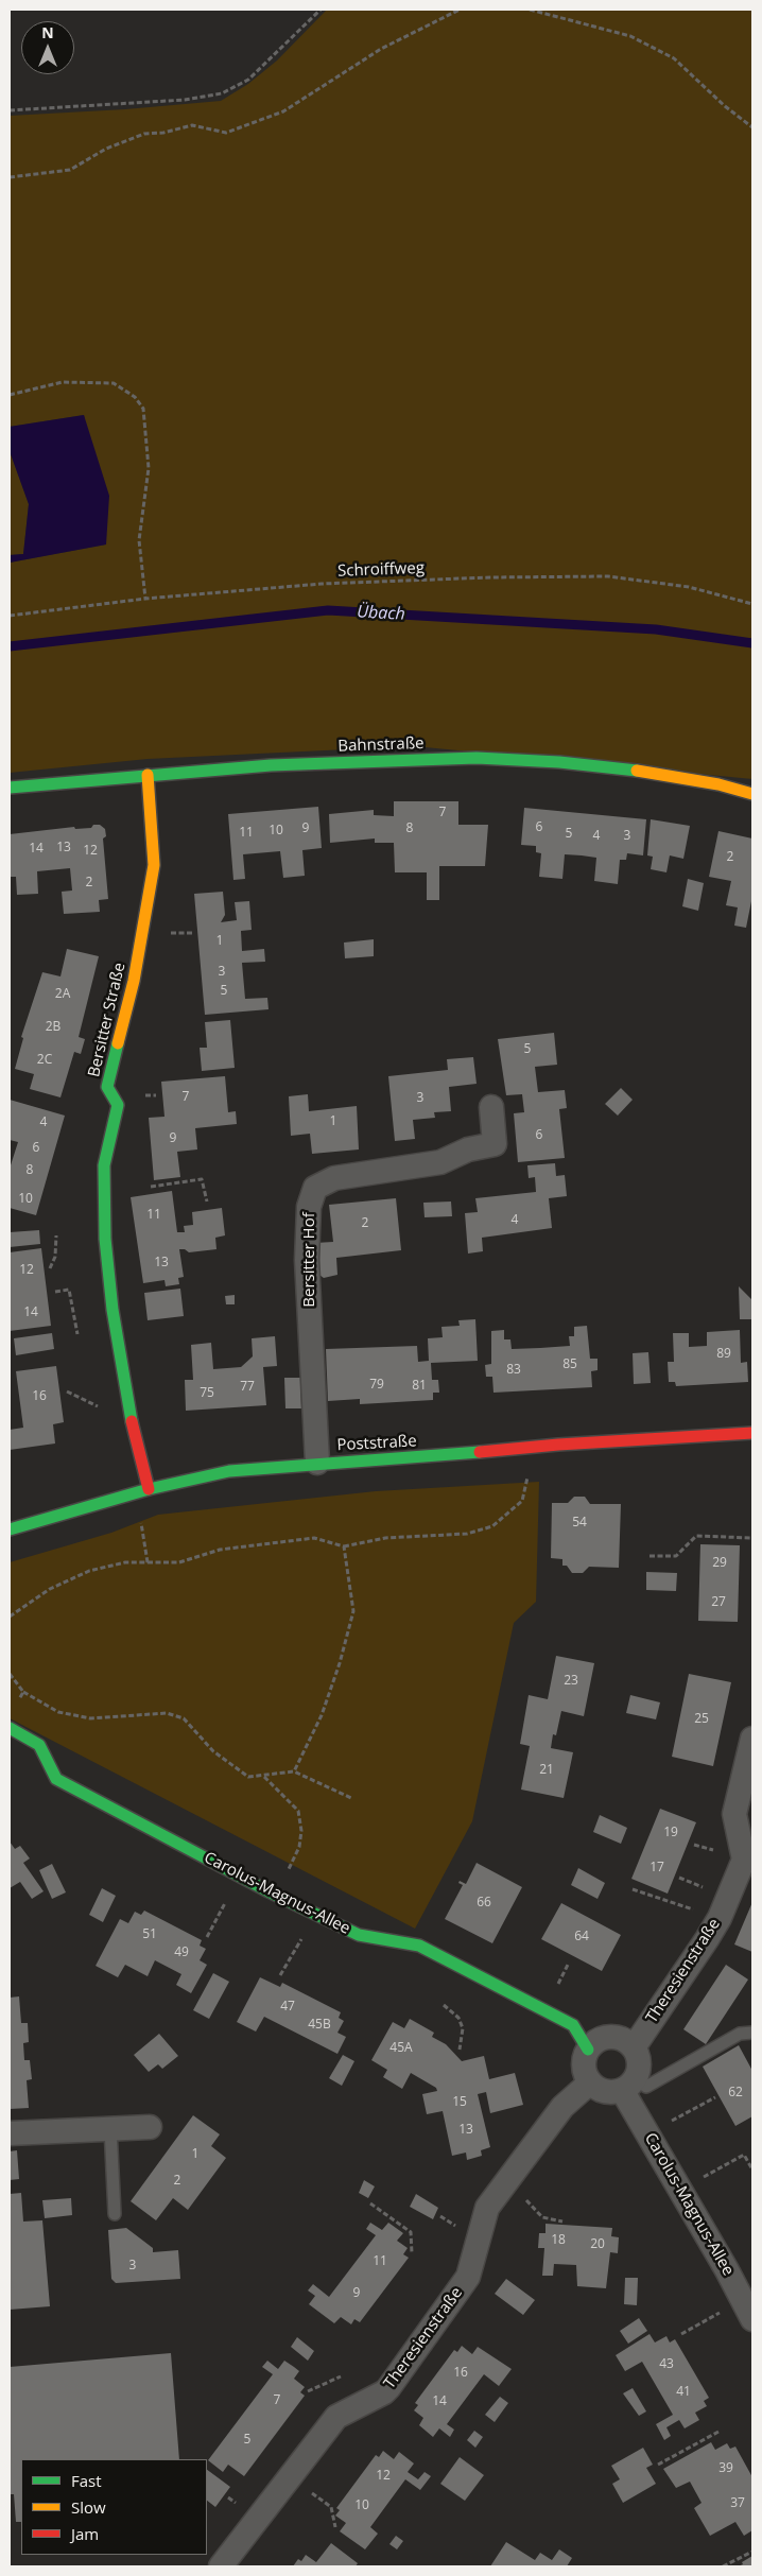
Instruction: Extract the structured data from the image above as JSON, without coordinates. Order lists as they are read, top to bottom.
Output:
{
  "streets": {
    "street": [
      "Bahnstraße",
      "Bersitter Straße",
      "Bersitter Hof",
      "Poststraße",
      "Carolus-Magnus-Allee",
      "Theresienstraße"
    ],
    "path": ["Schroiffweg"]
  },
  "crossings": [
    ["Bahnstraße", "Bersitter Straße"],
    ["Bersitter Straße", "Poststraße"],
    ["Bersitter Hof", "Poststraße"],
    ["Carolus-Magnus-Allee", "Theresienstraße"]
  ],
  "water": ["Übach"],
  "house_numbers": [
    "7",
    "6",
    "9",
    "8",
    "10",
    "11",
    "5",
    "4",
    "3",
    "13",
    "14",
    "12",
    "2",
    "2",
    "1",
    "3",
    "5",
    "2A",
    "2B",
    "5",
    "2C",
    "7",
    "3",
    "1",
    "4",
    "6",
    "9",
    "6",
    "8",
    "10",
    "11",
    "4",
    "2",
    "13",
    "12",
    "14",
    "89",
    "85",
    "83",
    "79",
    "81",
    "77",
    "75",
    "16",
    "54",
    "29",
    "27",
    "23",
    "25",
    "21",
    "19",
    "17",
    "66",
    "51",
    "64",
    "49",
    "47",
    "45B",
    "45A",
    "62",
    "15",
    "13",
    "1",
    "2",
    "18",
    "20",
    "11",
    "3",
    "9",
    "43",
    "16",
    "41",
    "7",
    "14",
    "5",
    "39",
    "12",
    "37",
    "10"
  ],
  "legend": ["Fast", "Slow", "Jam"],
  "north": "top"
}
